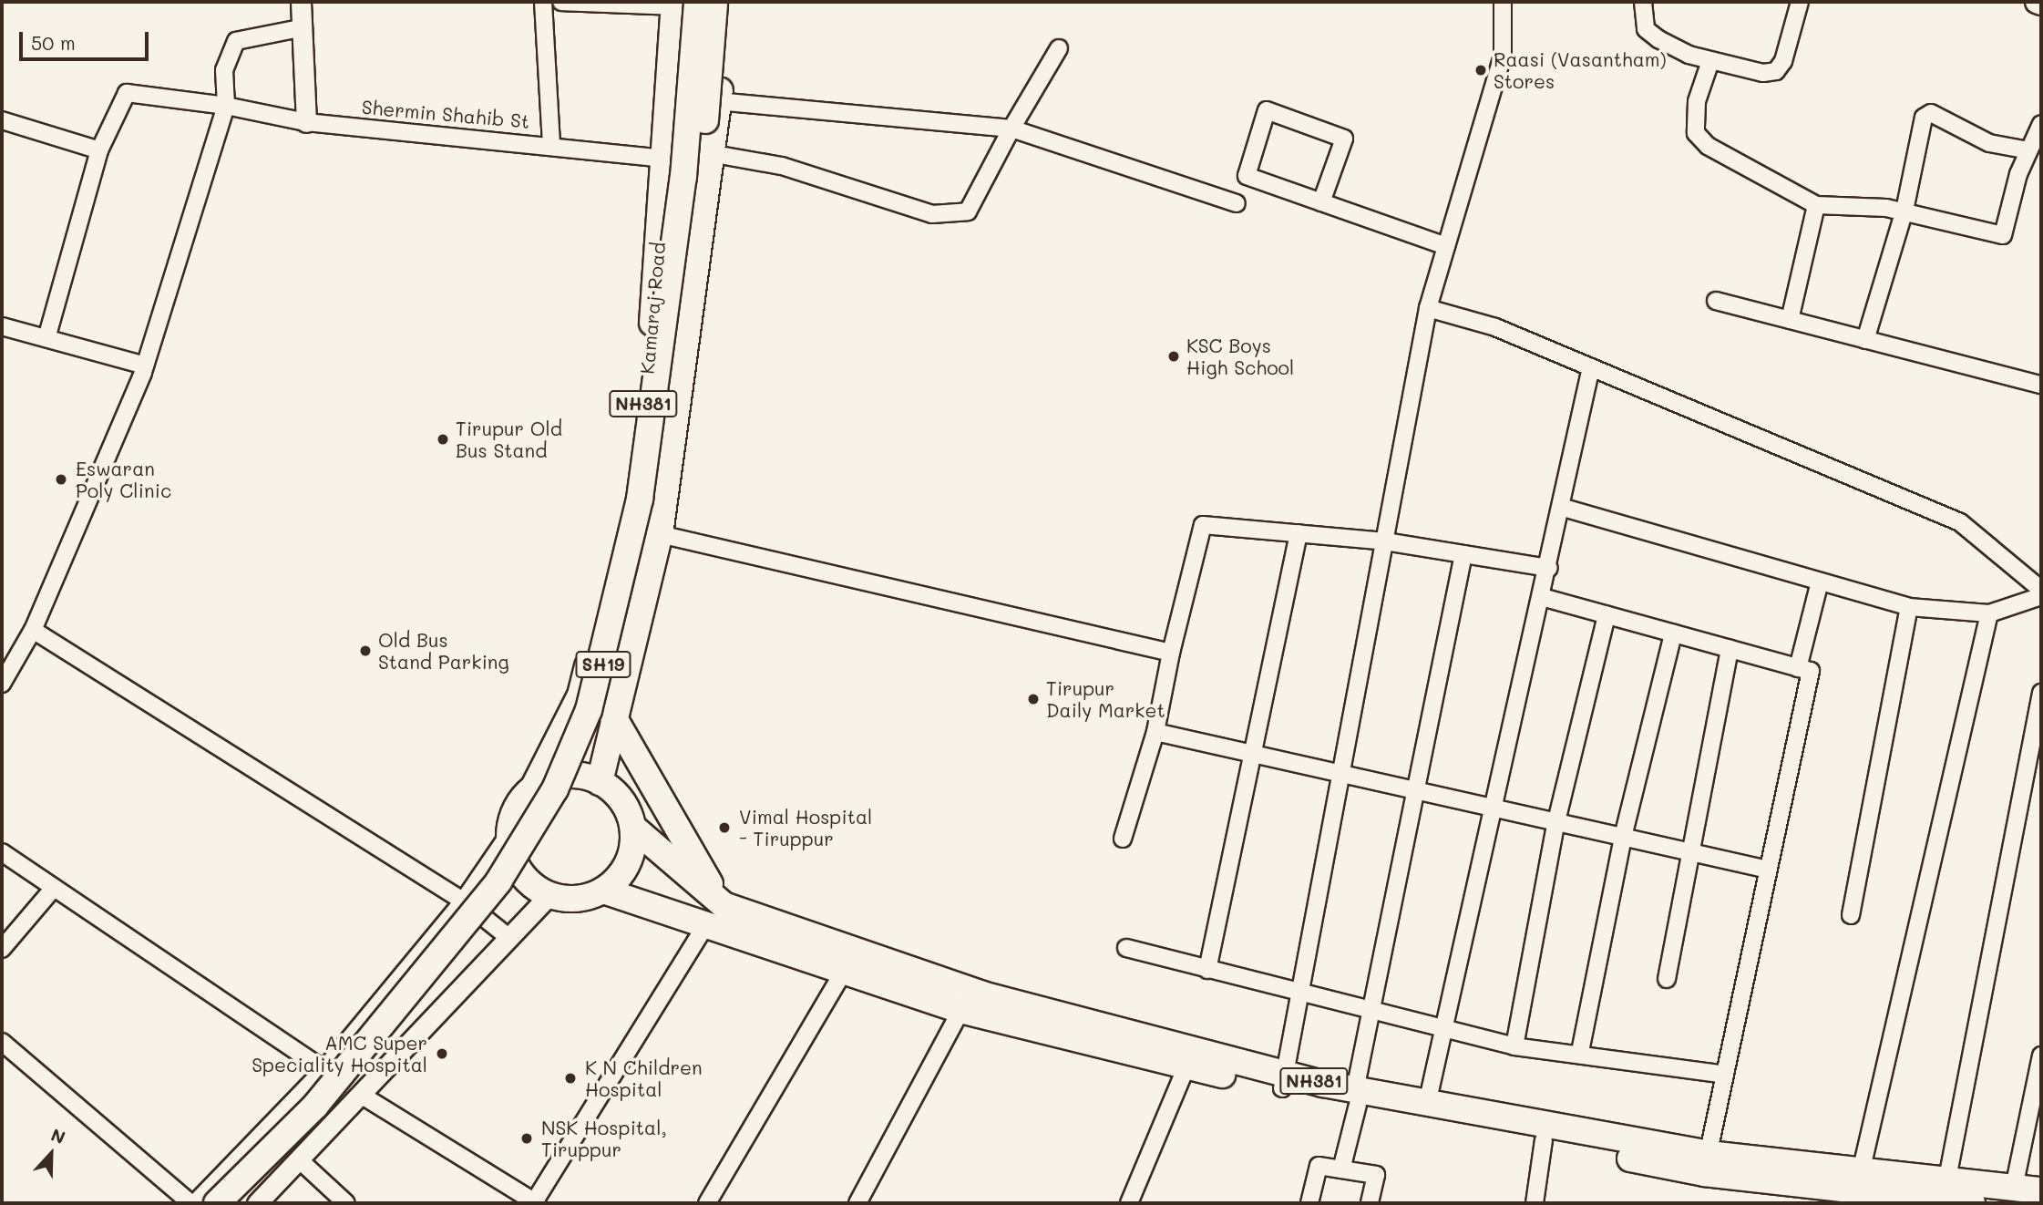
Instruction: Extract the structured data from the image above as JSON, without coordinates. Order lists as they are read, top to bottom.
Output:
{
  "streets": {
    "main road": ["Kamaraj Road", "NH381", "SH19"],
    "street": ["Shermin Shahib St"]
  },
  "crossings": [
    ["Shermin Shahib St", "Kamaraj Road"],
    ["Kamaraj Road", "NH381"],
    ["Kamaraj Road", "SH19"]
  ],
  "places": [
    "Raasi (Vasantham) Stores",
    "KSC Boys High School",
    "Tirupur Old Bus Stand",
    "Eswaran Poly Clinic",
    "Old Bus Stand Parking",
    "Tirupur Daily Market",
    "Vimal Hospital - Tiruppur",
    "AMC Super Speciality Hospital",
    "K N Children Hospital",
    "NSK Hospital, Tiruppur"
  ],
  "scale_bar": "50 m",
  "north": "top"
}
